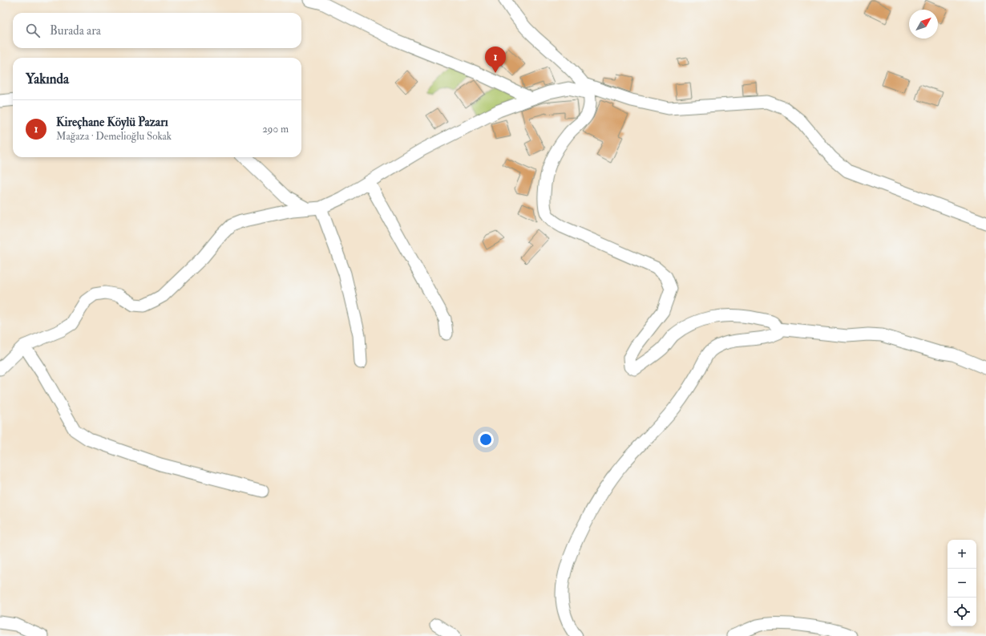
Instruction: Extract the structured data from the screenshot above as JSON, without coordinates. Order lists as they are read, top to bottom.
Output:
{
  "north": "top right",
  "page": {
    "search": "Burada ara",
    "pins": "1",
    "heading": "Yakında",
    "list": [
      {
        "mark": "1",
        "name": "Kireçhane Köylü Pazarı",
        "note": "Mağaza · Demelioğlu Sokak",
        "value": "290 m"
      }
    ],
    "map_buttons": ["+", "−"]
  }
}
